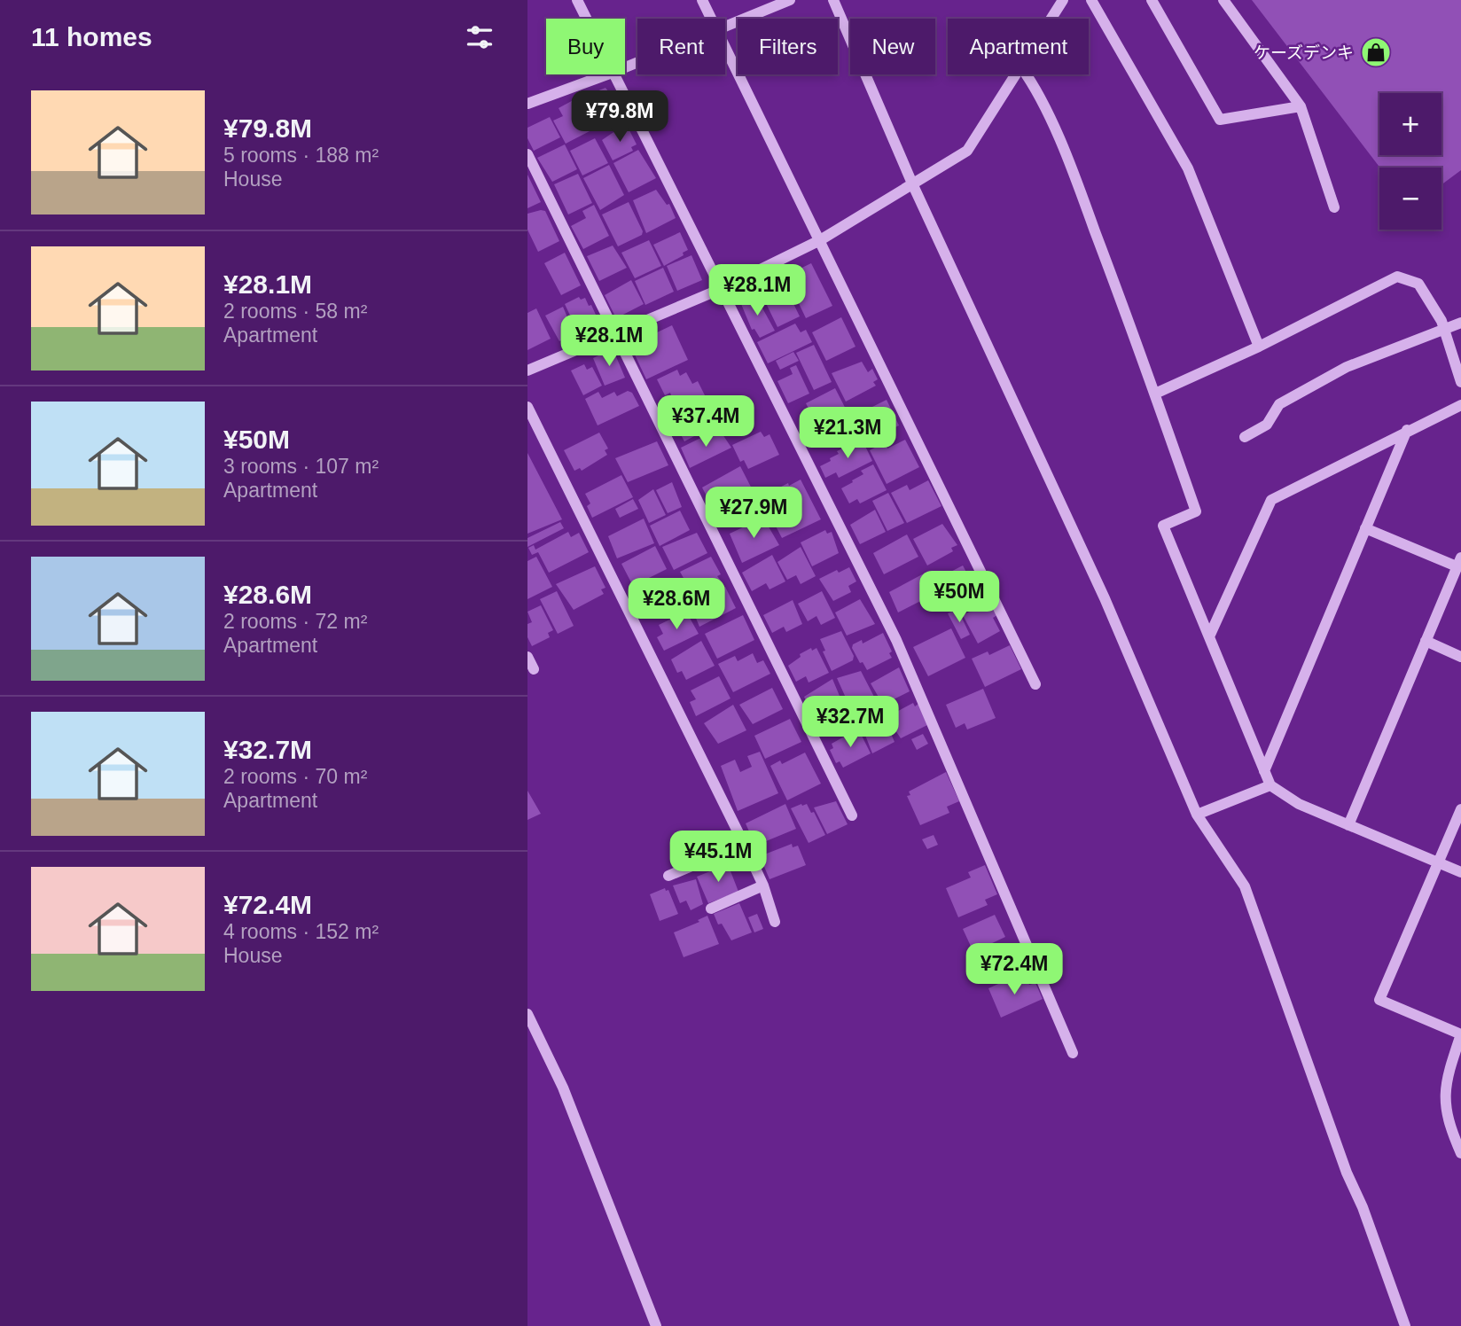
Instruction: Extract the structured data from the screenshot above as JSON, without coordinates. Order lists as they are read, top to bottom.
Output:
{
  "places": {
    "shop": ["ケーズデンキ"]
  },
  "page": {
    "heading": "11 homes",
    "chip": [
      "Buy",
      "Rent",
      "Filters",
      "New",
      "Apartment"
    ],
    "list": [
      {
        "name": "¥79.8M",
        "note": "5 rooms · 188 m² · House"
      },
      {
        "name": "¥28.1M",
        "note": "2 rooms · 58 m² · Apartment"
      },
      {
        "name": "¥50M",
        "note": "3 rooms · 107 m² · Apartment"
      },
      {
        "name": "¥28.6M",
        "note": "2 rooms · 72 m² · Apartment"
      },
      {
        "name": "¥32.7M",
        "note": "2 rooms · 70 m² · Apartment"
      },
      {
        "name": "¥72.4M",
        "note": "4 rooms · 152 m² · House"
      }
    ],
    "price": [
      "¥79.8M",
      "¥28.1M",
      "¥28.1M",
      "¥37.4M",
      "¥21.3M",
      "¥27.9M",
      "¥50M",
      "¥28.6M",
      "¥32.7M",
      "¥45.1M",
      "¥72.4M"
    ],
    "map_buttons": ["+", "−"]
  }
}
